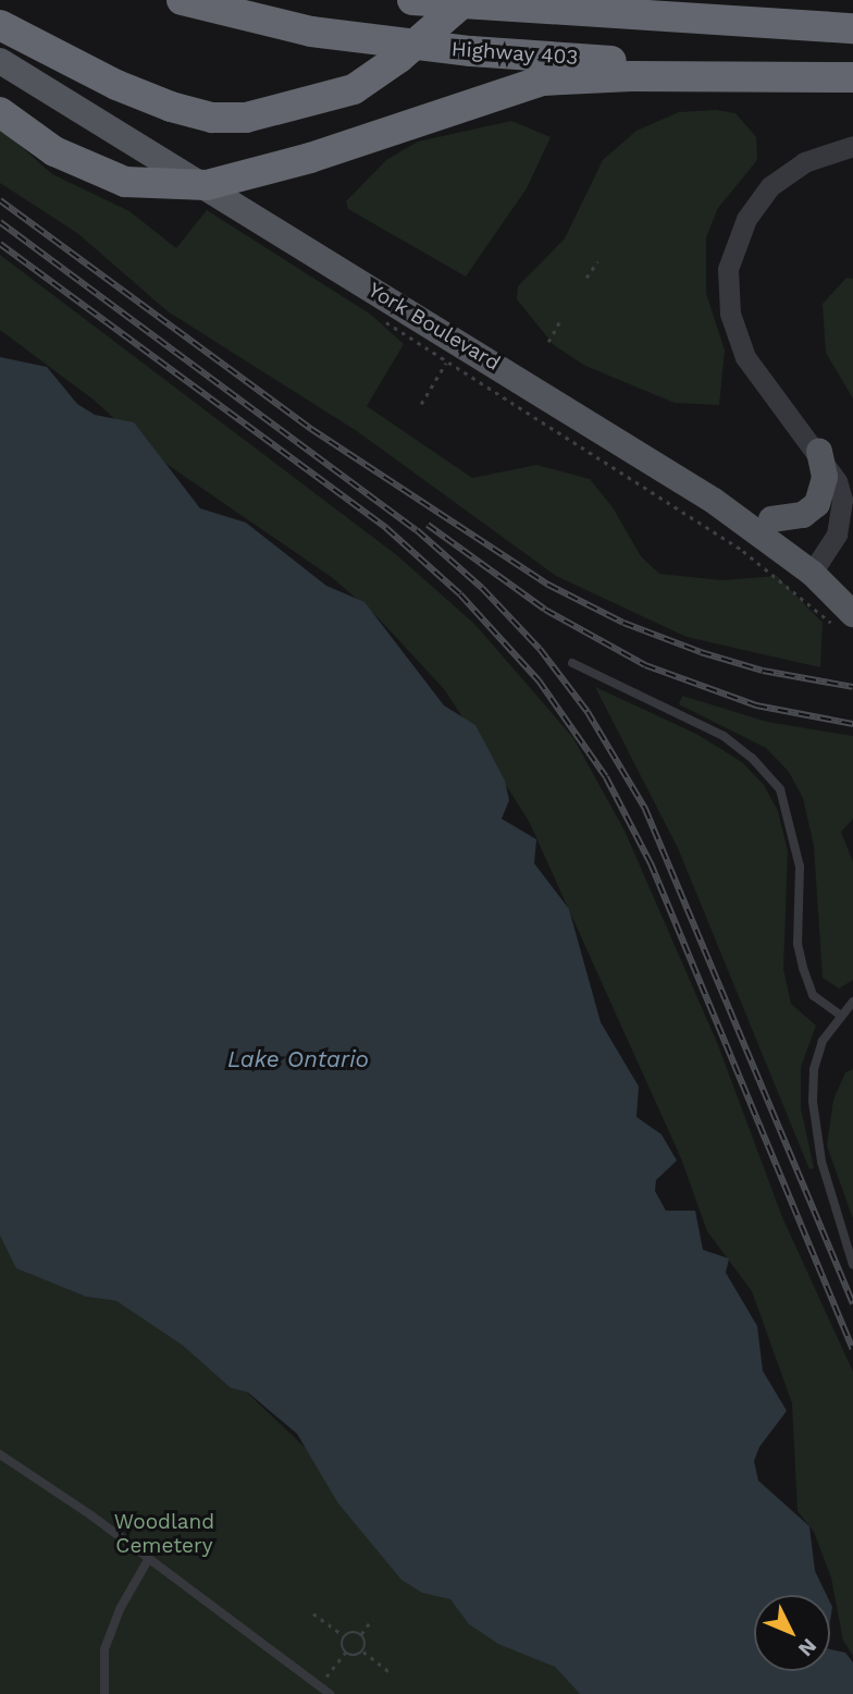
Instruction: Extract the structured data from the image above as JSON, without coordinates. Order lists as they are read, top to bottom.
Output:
{
  "streets": {
    "highway": ["Highway 403"],
    "main road": ["York Boulevard"]
  },
  "water": ["Lake Ontario"],
  "parks": ["Woodland Cemetery"],
  "north": "bottom right"
}
